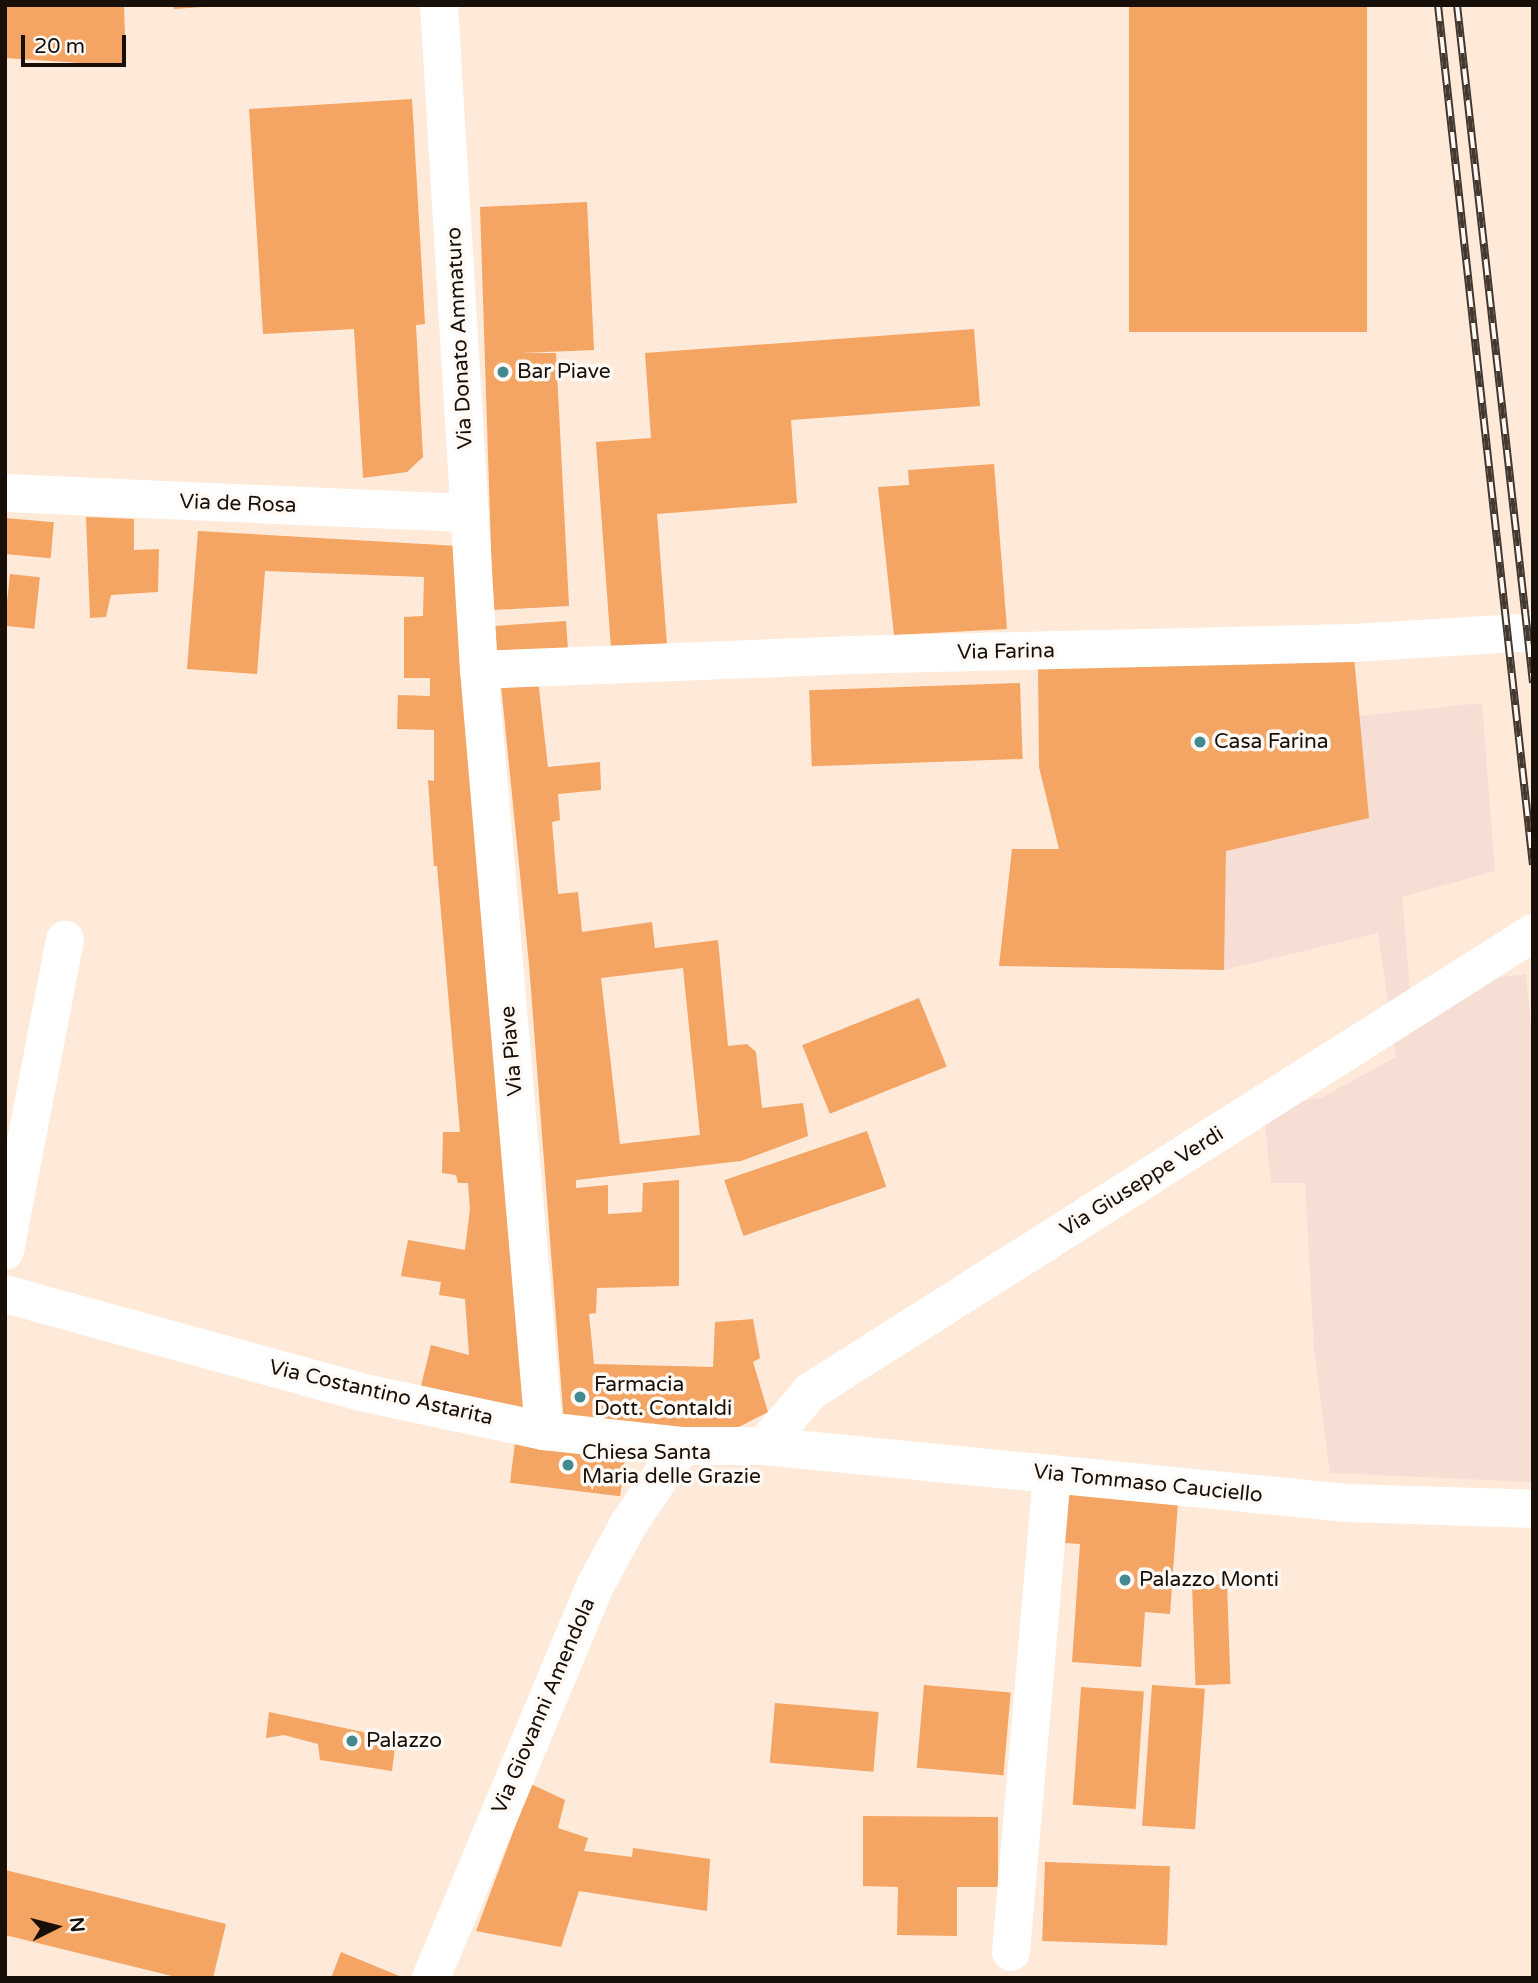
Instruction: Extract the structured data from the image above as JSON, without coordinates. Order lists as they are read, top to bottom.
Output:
{
  "streets": {
    "street": [
      "Via Donato Ammaturo",
      "Via de Rosa",
      "Via Farina",
      "Via Piave",
      "Via Giuseppe Verdi",
      "Via Costantino Astarita",
      "Via Tommaso Cauciello",
      "Via Giovanni Amendola"
    ]
  },
  "crossings": [
    ["Via Donato Ammaturo", "Via de Rosa"],
    ["Via Donato Ammaturo", "Via Farina"],
    ["Via Donato Ammaturo", "Via Piave"],
    ["Via Farina", "Via Piave"],
    ["Via Piave", "Via Costantino Astarita"],
    ["Via Giuseppe Verdi", "Via Costantino Astarita"],
    ["Via Giuseppe Verdi", "Via Tommaso Cauciello"],
    ["Via Costantino Astarita", "Via Tommaso Cauciello"],
    ["Via Costantino Astarita", "Via Giovanni Amendola"]
  ],
  "places": [
    "Bar Piave",
    "Casa Farina",
    "Farmacia Dott. Contaldi",
    "Chiesa Santa Maria delle Grazie",
    "Palazzo Monti",
    "Palazzo"
  ],
  "scale_bar": "20 m",
  "north": "right"
}
